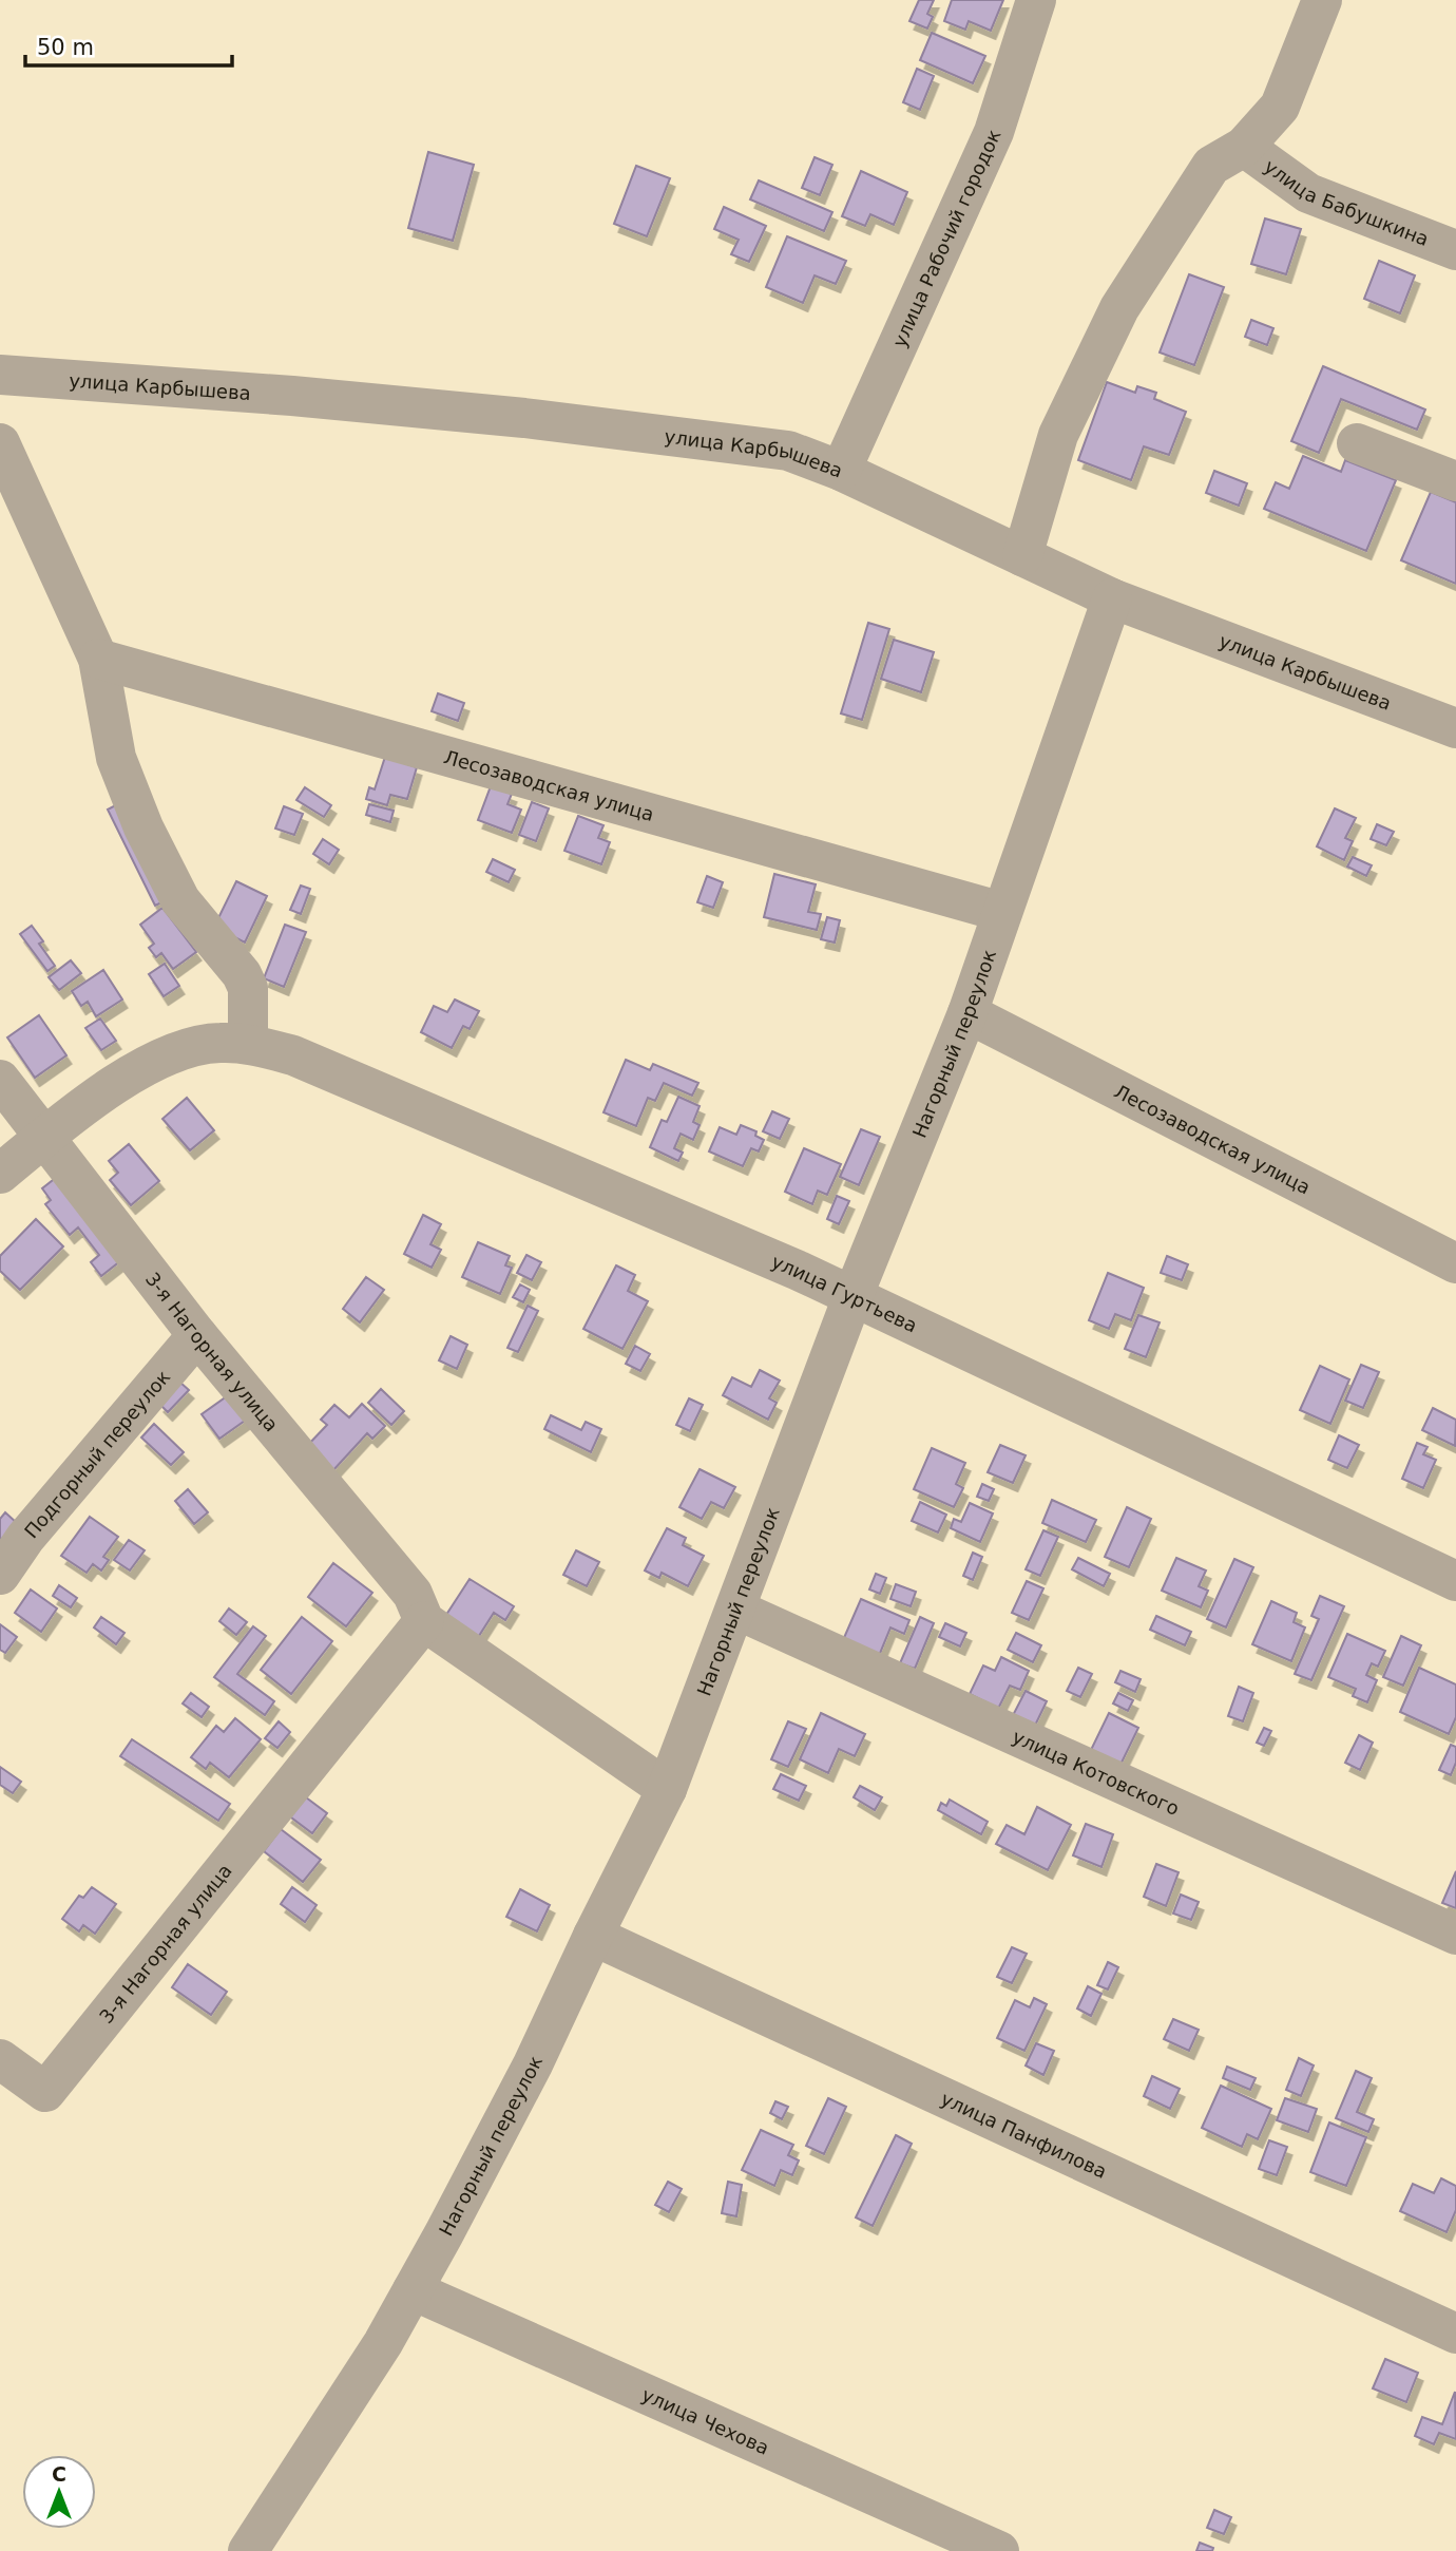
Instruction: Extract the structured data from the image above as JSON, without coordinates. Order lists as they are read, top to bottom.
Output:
{
  "streets": {
    "street": [
      "улица Бабушкина",
      "улица Рабочий городок",
      "улица Карбышева",
      "Лесозаводская улица",
      "Нагорный переулок",
      "улица Гуртьева",
      "3-я Нагорная улица",
      "Подгорный переулок",
      "улица Котовского",
      "улица Панфилова",
      "улица Чехова"
    ]
  },
  "crossings": [
    ["улица Рабочий городок", "улица Карбышева"],
    ["улица Карбышева", "Нагорный переулок"],
    ["Лесозаводская улица", "Нагорный переулок"],
    ["Нагорный переулок", "улица Гуртьева"],
    ["Нагорный переулок", "3-я Нагорная улица"],
    ["Нагорный переулок", "улица Котовского"],
    ["Нагорный переулок", "улица Панфилова"],
    ["Нагорный переулок", "улица Чехова"],
    ["3-я Нагорная улица", "Подгорный переулок"]
  ],
  "scale_bar": "50 m",
  "north": "top"
}
